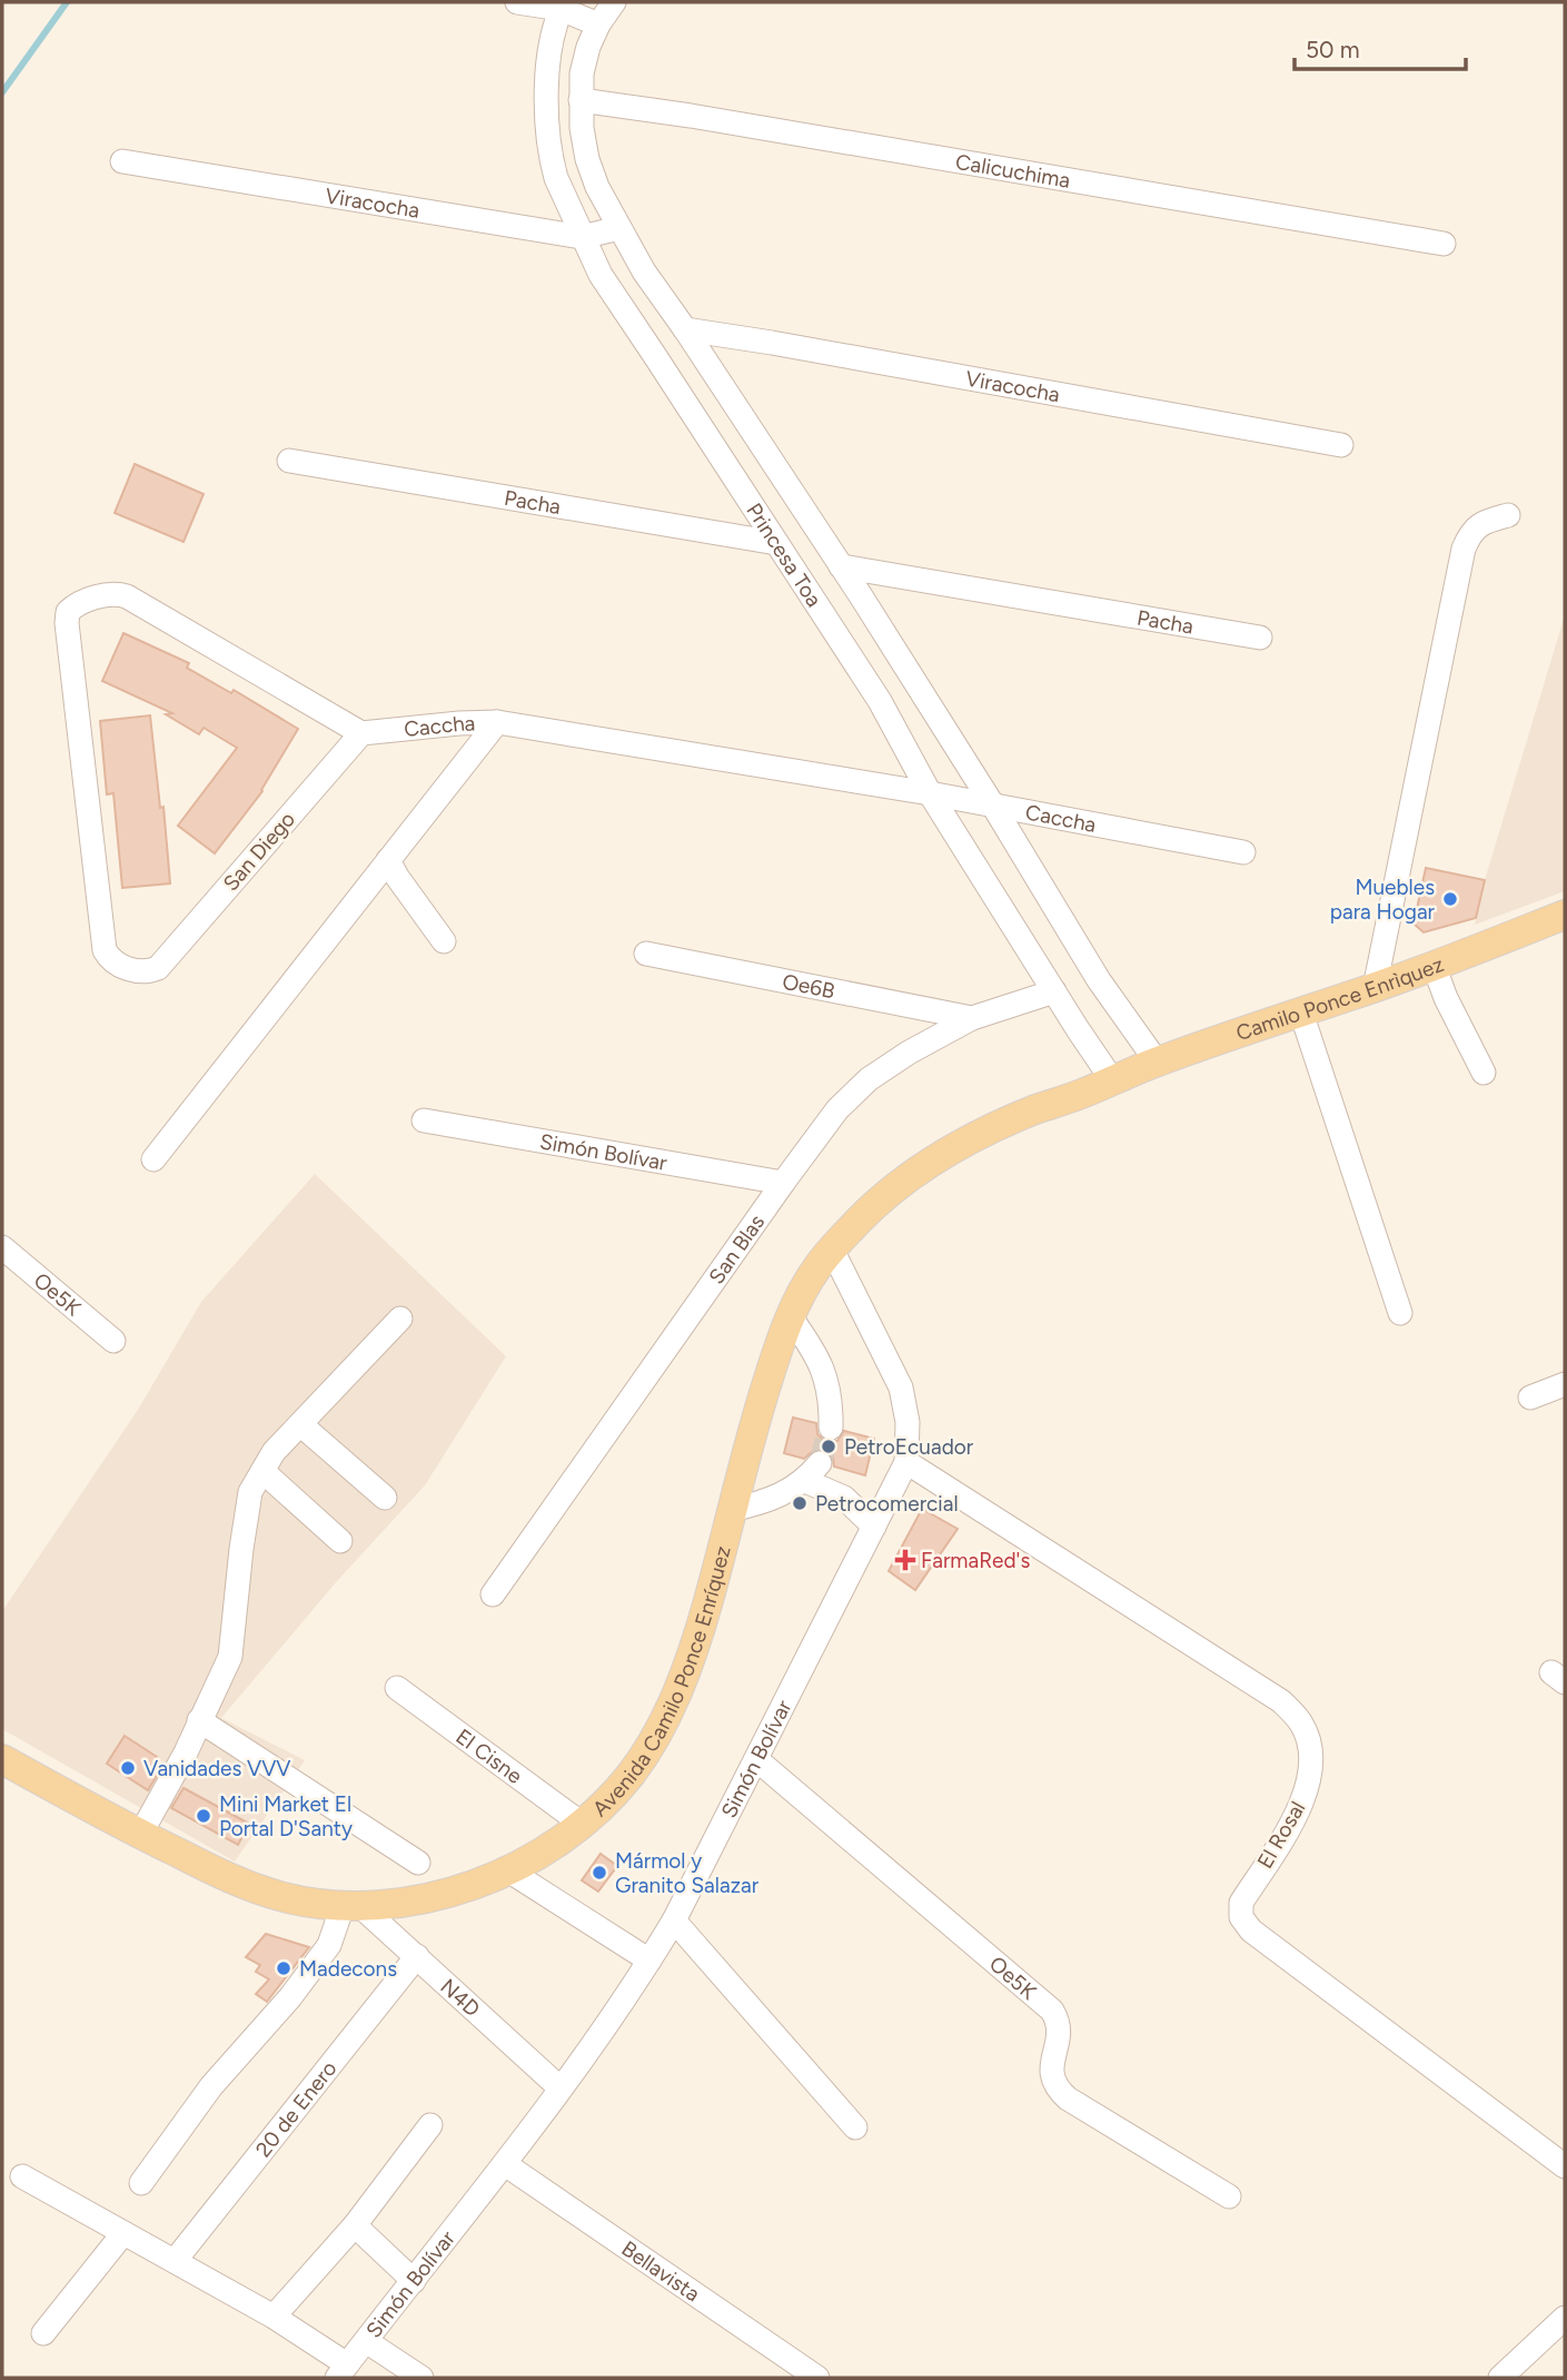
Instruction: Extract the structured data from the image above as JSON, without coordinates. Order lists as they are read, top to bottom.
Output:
{
  "streets": {
    "main road": ["Camilo Ponce Enrìquez", "Avenida Camilo Ponce Enríquez"],
    "street": [
      "Calicuchima",
      "Viracocha",
      "Pacha",
      "Princesa Toa",
      "Caccha",
      "San Diego",
      "Oe6B",
      "Simón Bolívar",
      "San Blas",
      "Oe5K",
      "El Cisne",
      "El Rosal",
      "N4D",
      "20 de Enero",
      "Bellavista"
    ]
  },
  "crossings": [
    ["Calicuchima", "Princesa Toa"],
    ["Viracocha", "Princesa Toa"],
    ["Pacha", "Princesa Toa"],
    ["Princesa Toa", "Caccha"],
    ["Princesa Toa", "Camilo Ponce Enrìquez"],
    ["Princesa Toa", "San Blas"],
    ["Princesa Toa", "Avenida Camilo Ponce Enríquez"],
    ["Caccha", "San Diego"],
    ["Oe6B", "San Blas"],
    ["Camilo Ponce Enrìquez", "Avenida Camilo Ponce Enríquez"],
    ["Simón Bolívar", "San Blas"],
    ["Simón Bolívar", "Oe5K"],
    ["Simón Bolívar", "Avenida Camilo Ponce Enríquez"],
    ["Simón Bolívar", "El Rosal"],
    ["Simón Bolívar", "N4D"],
    ["Simón Bolívar", "Bellavista"],
    ["Avenida Camilo Ponce Enríquez", "El Cisne"],
    ["Avenida Camilo Ponce Enríquez", "N4D"],
    ["N4D", "20 de Enero"]
  ],
  "places": {
    "other": [
      "Muebles para Hogar",
      "PetroEcuador",
      "Petrocomercial",
      "Vanidades VVV",
      "Mini Market El Portal D'Santy",
      "Mármol y Granito Salazar",
      "Madecons"
    ],
    "health": ["FarmaRed's"]
  },
  "scale_bar": "50 m"
}
